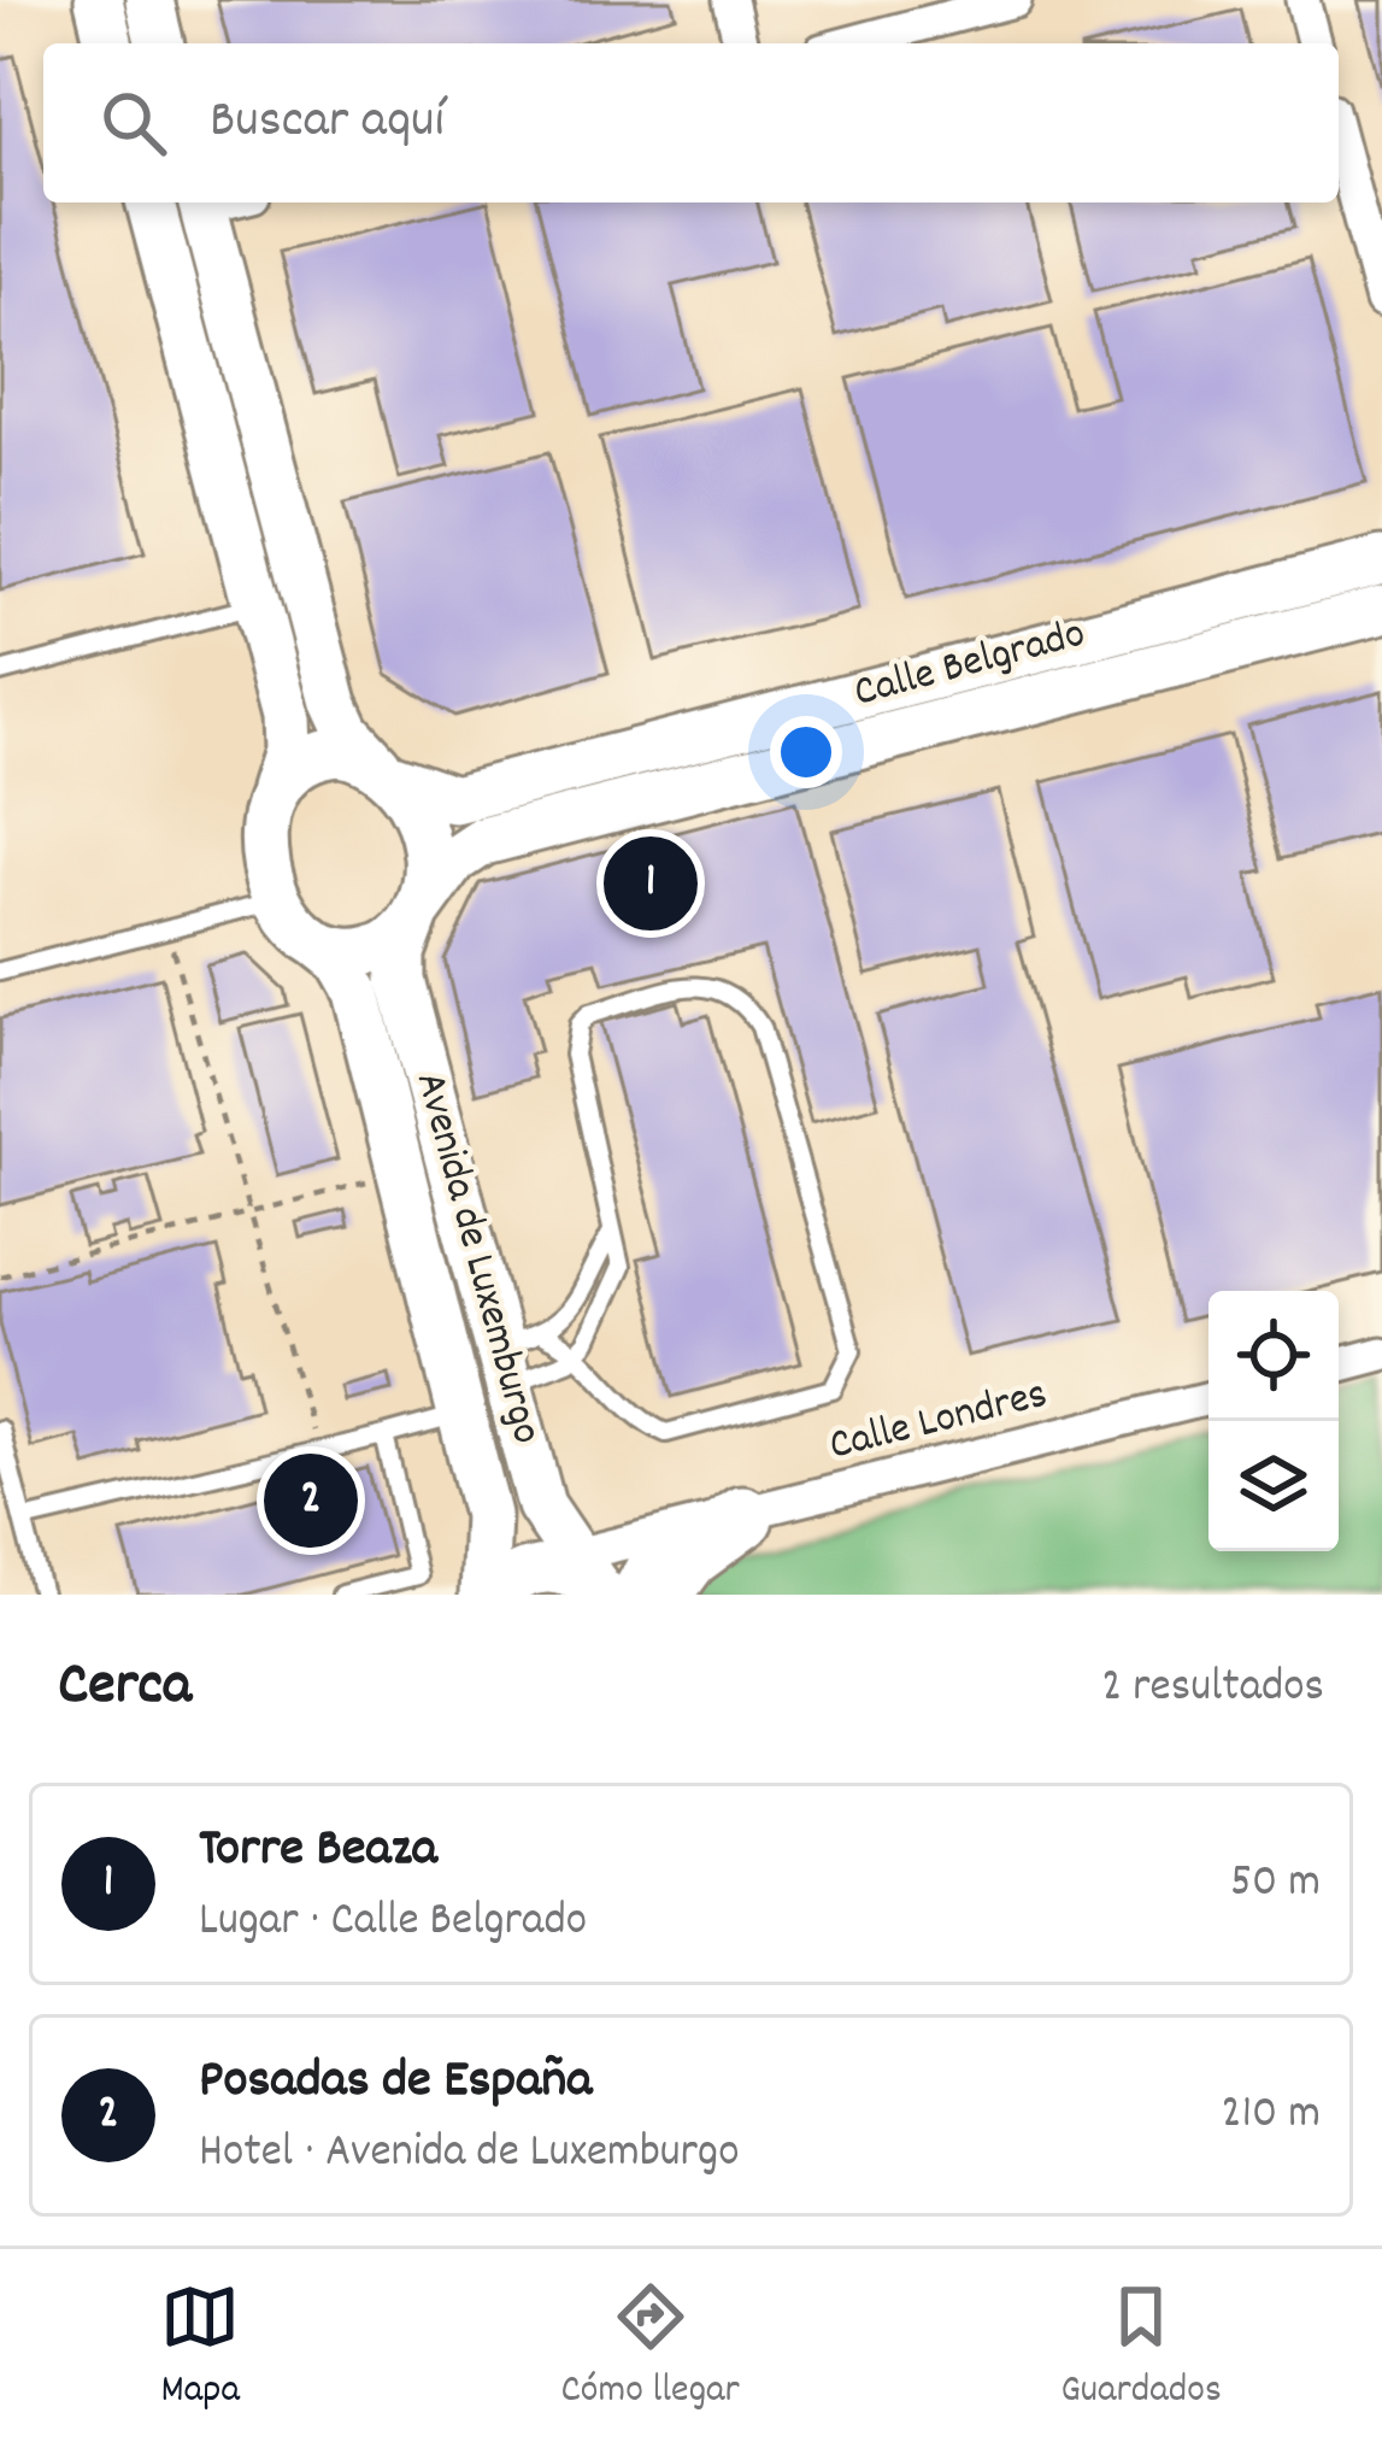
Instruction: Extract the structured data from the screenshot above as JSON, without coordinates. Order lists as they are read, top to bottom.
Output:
{
  "streets": {
    "main road": ["Calle Belgrado", "Avenida de Luxemburgo"],
    "street": ["Calle Londres"]
  },
  "crossings": [
    ["Calle Belgrado", "Avenida de Luxemburgo"],
    ["Avenida de Luxemburgo", "Calle Londres"]
  ],
  "page": {
    "search": "Buscar aquí",
    "pins": ["1", "2"],
    "heading": ["Cerca", "2 resultados"],
    "list": [
      {
        "mark": "1",
        "name": "Torre Beaza",
        "note": "Lugar · Calle Belgrado",
        "value": "50 m"
      },
      {
        "mark": "2",
        "name": "Posadas de España",
        "note": "Hotel · Avenida de Luxemburgo",
        "value": "210 m"
      }
    ],
    "nav": ["Mapa", "Cómo llegar", "Guardados"]
  }
}
